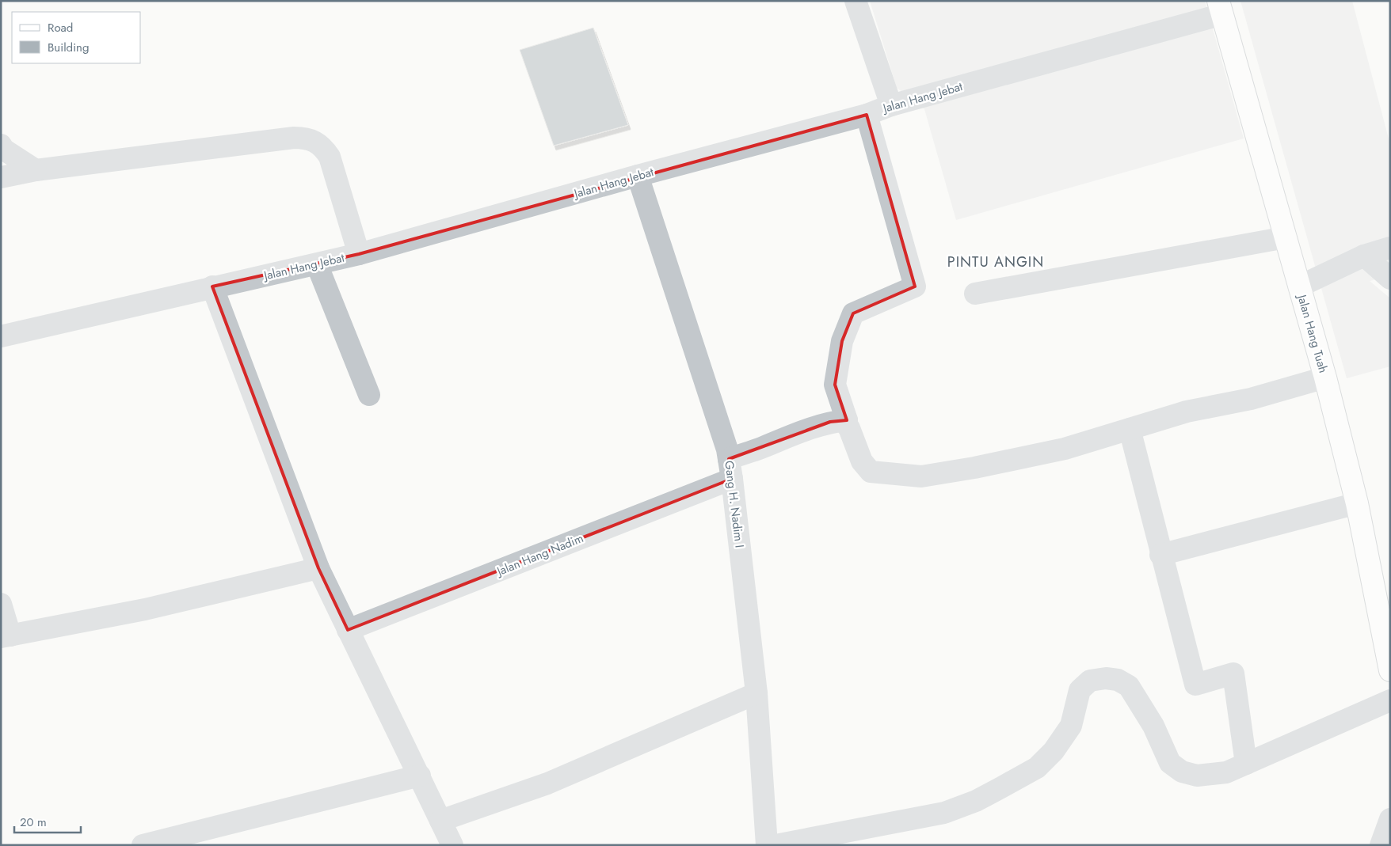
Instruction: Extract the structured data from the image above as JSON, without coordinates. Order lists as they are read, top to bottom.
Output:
{
  "streets": {
    "main road": ["Jalan Hang Tuah"],
    "street": ["Jalan Hang Jebat", "Gang H. Nadim I", "Jalan Hang Nadim"]
  },
  "crossings": [
    ["Jalan Hang Jebat", "Jalan Hang Tuah"],
    ["Jalan Hang Jebat", "Gang H. Nadim I"],
    ["Gang H. Nadim I", "Jalan Hang Nadim"]
  ],
  "districts": ["PINTU ANGIN"],
  "legend": ["Road", "Building"],
  "scale_bar": "20 m"
}
